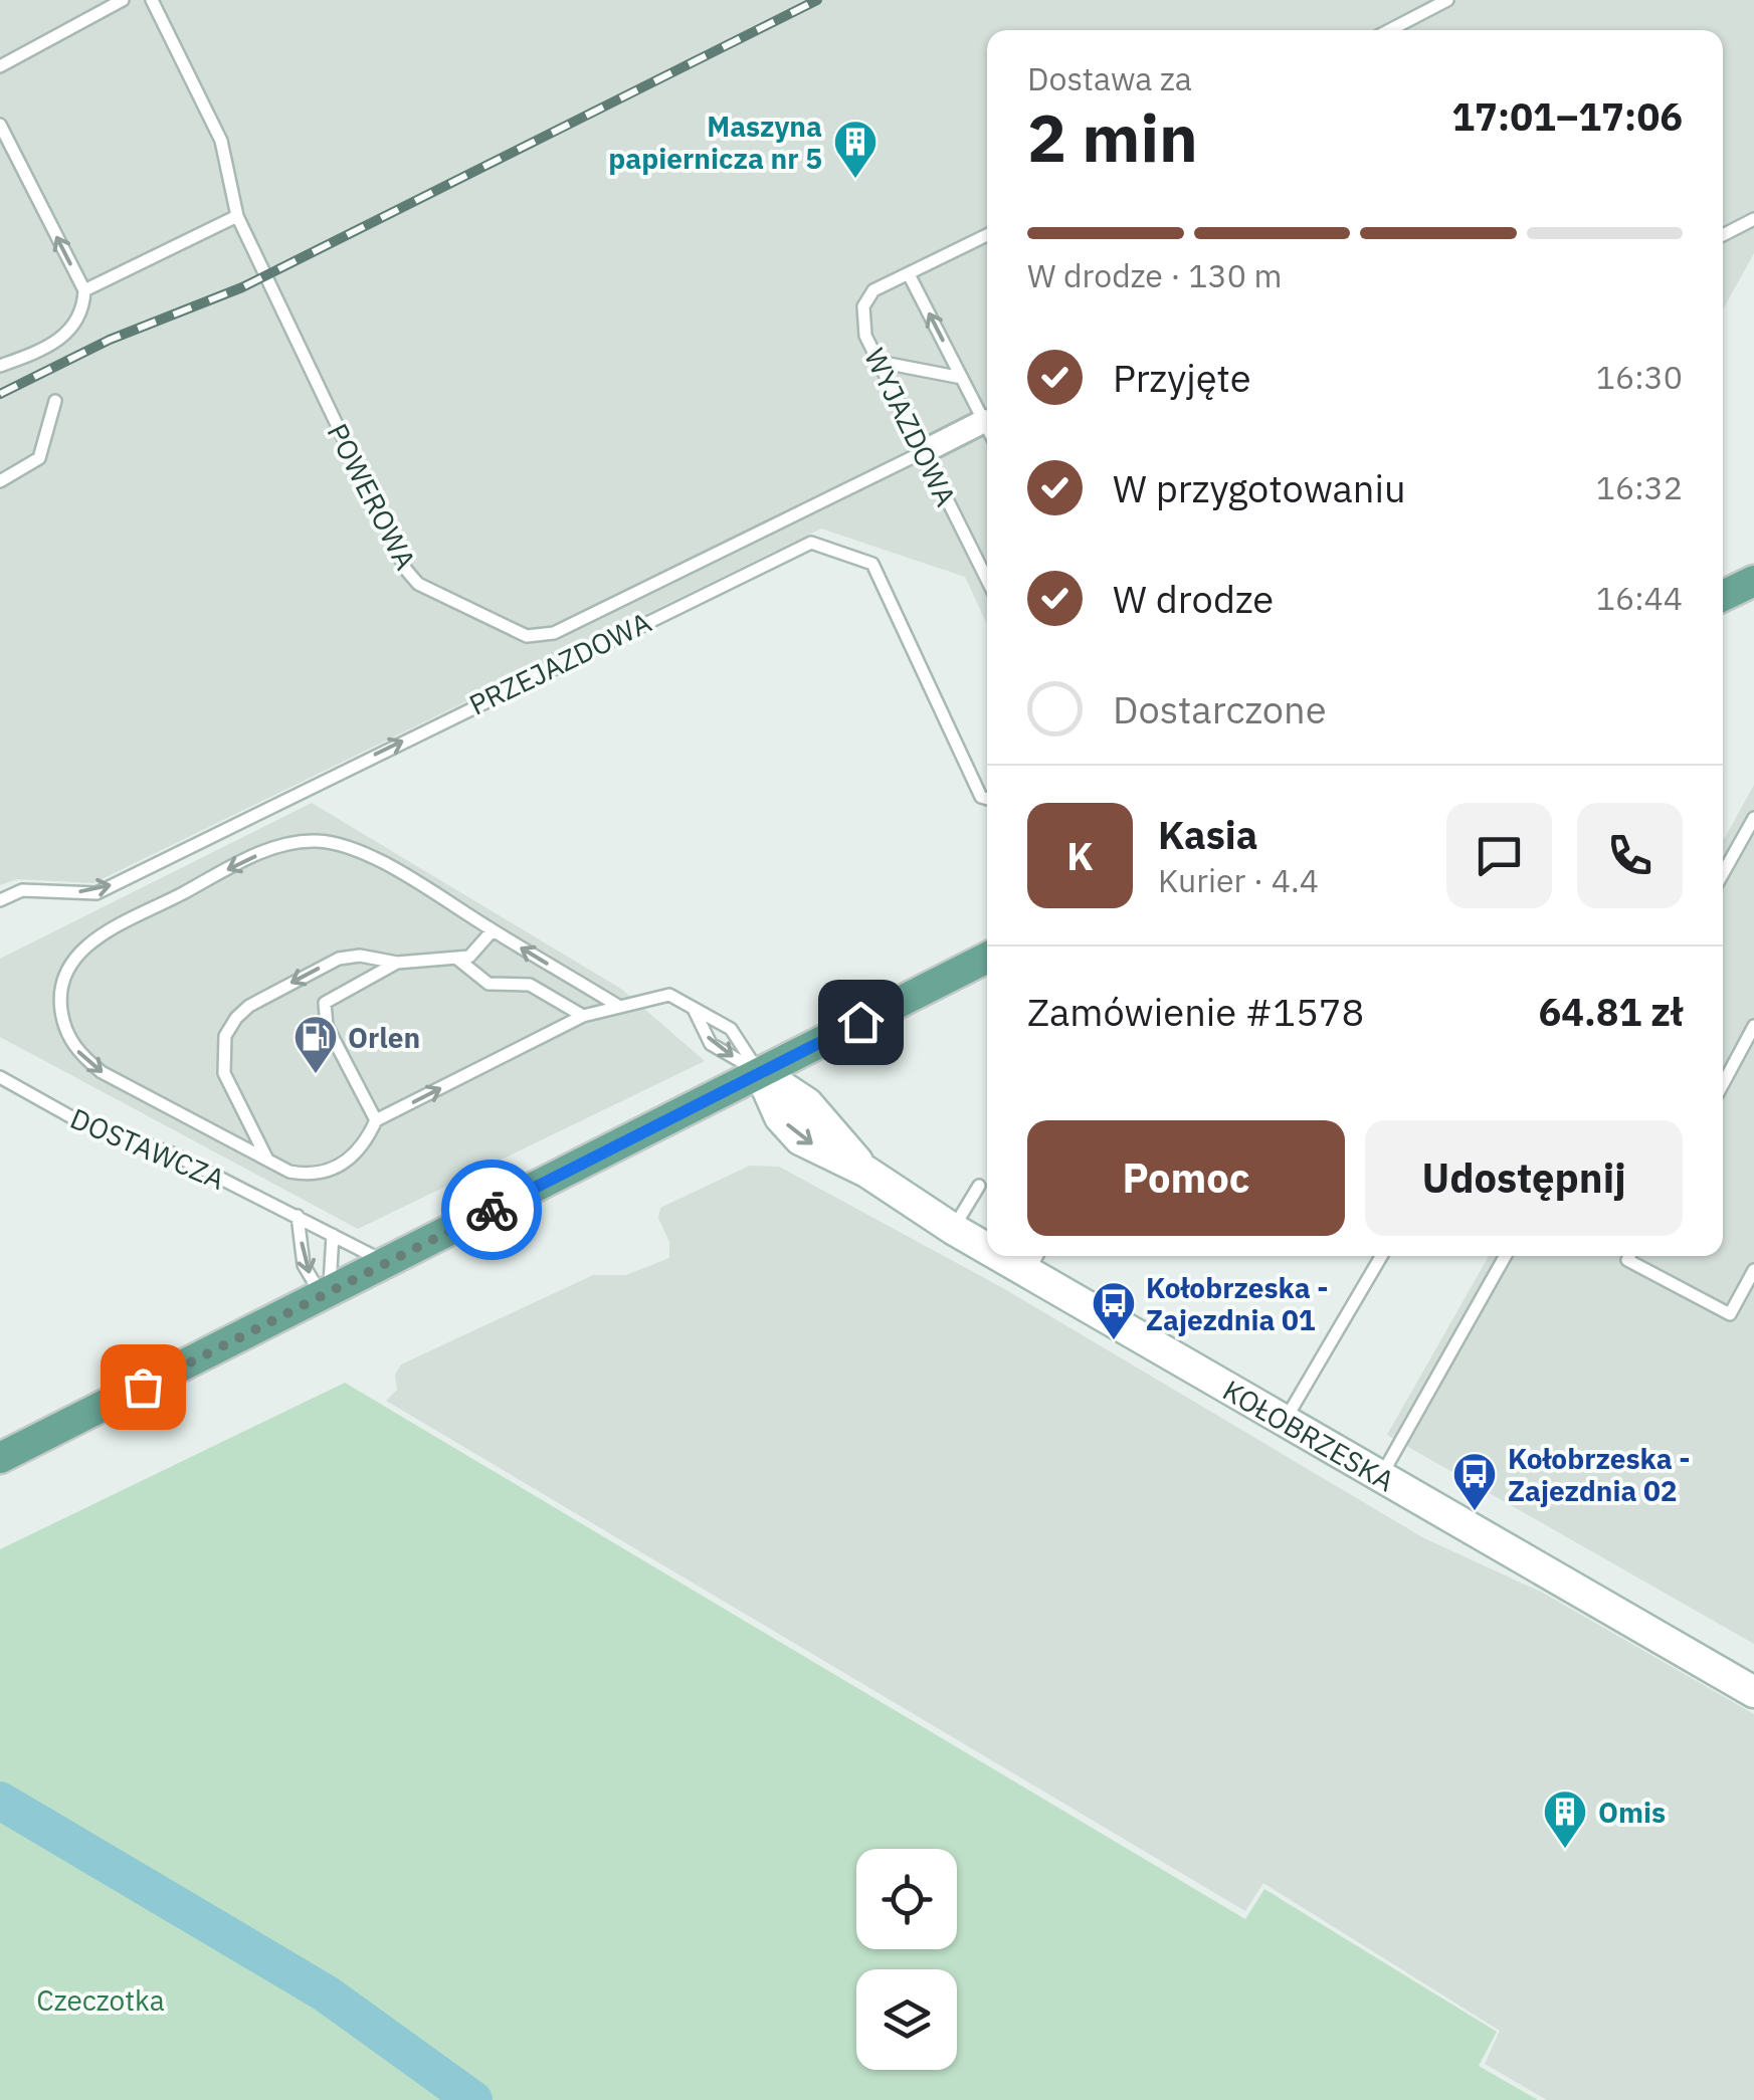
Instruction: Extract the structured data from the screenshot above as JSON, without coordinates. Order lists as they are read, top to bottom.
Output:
{
  "streets": {
    "street": ["POWEROWA", "KOŁOBRZESKA"],
    "lane": ["WYJAZDOWA", "PRZEJAZDOWA", "DOSTAWCZA"]
  },
  "crossings": [
    ["WYJAZDOWA", "POWEROWA"]
  ],
  "one_way": ["PRZEJAZDOWA"],
  "parks": ["Czeczotka"],
  "places": {
    "building": ["Maszyna papiernicza nr 5", "Omis"],
    "fuel station": ["Orlen"],
    "bus stop": ["Kołobrzeska - Zajezdnia 01", "Kołobrzeska - Zajezdnia 02"]
  },
  "page": {
    "heading": ["2 min", "Dostawa za", "17:01–17:06"],
    "panel": [
      "Kasia",
      "Kurier · 4.4",
      "Zamówienie #1578",
      "64.81 zł"
    ],
    "bar": "W drodze · 130 m",
    "list": [
      ["Przyjęte", "16:30"],
      ["W przygotowaniu", "16:32"],
      ["W drodze", "16:44"],
      "Dostarczone"
    ],
    "round": "K",
    "buttons": ["Pomoc", "Udostępnij"]
  }
}
